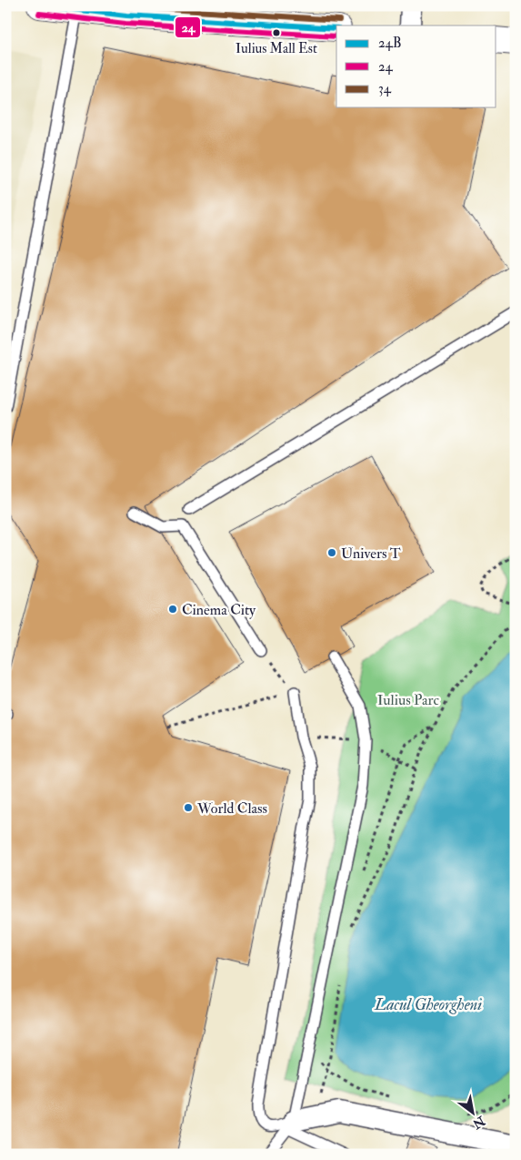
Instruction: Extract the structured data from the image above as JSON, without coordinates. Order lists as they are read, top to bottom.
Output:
{
  "water": ["Lacul Gheorgheni"],
  "parks": ["Iulius Parc"],
  "places": [
    "Iulius Mall Est",
    "Univers T",
    "Cinema City",
    "World Class"
  ],
  "lines": ["transit line 24B", "transit line 34", "transit line 24"],
  "legend": ["24B", "24", "34"],
  "north": "bottom right"
}
